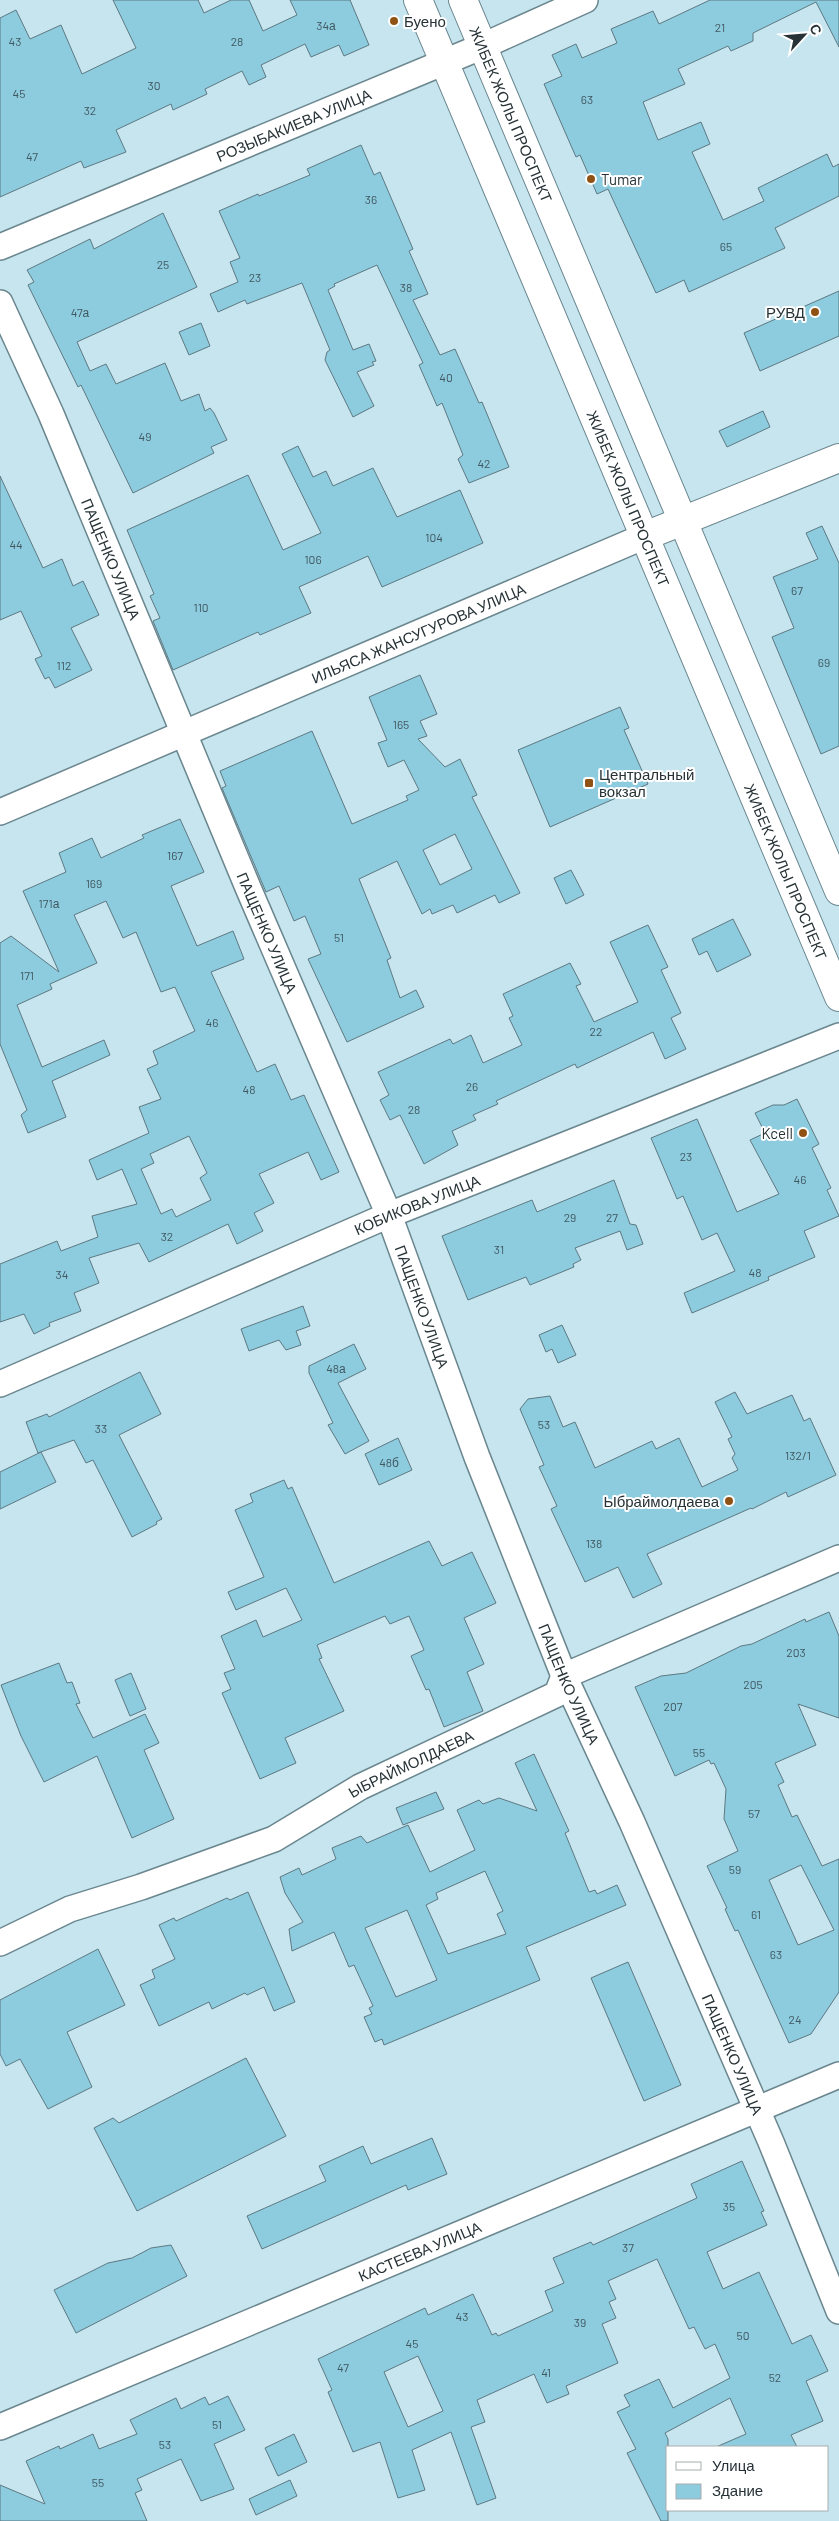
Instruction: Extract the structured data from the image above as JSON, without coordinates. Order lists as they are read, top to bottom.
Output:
{
  "streets": {
    "main road": ["ЖИБЕК ЖОЛЫ ПРОСПЕКТ", "ИЛЬЯСА ЖАНСУГУРОВА УЛИЦА"],
    "street": [
      "РОЗЫБАКИЕВА УЛИЦА",
      "ПАЩЕНКО УЛИЦА",
      "КОБИКОВА УЛИЦА",
      "ЫБРАЙМОЛДАЕВА",
      "КАСТЕЕВА УЛИЦА"
    ]
  },
  "crossings": [
    ["ЖИБЕК ЖОЛЫ ПРОСПЕКТ", "РОЗЫБАКИЕВА УЛИЦА"],
    ["ЖИБЕК ЖОЛЫ ПРОСПЕКТ", "ИЛЬЯСА ЖАНСУГУРОВА УЛИЦА"],
    ["ПАЩЕНКО УЛИЦА", "ИЛЬЯСА ЖАНСУГУРОВА УЛИЦА"],
    ["ПАЩЕНКО УЛИЦА", "КОБИКОВА УЛИЦА"],
    ["ПАЩЕНКО УЛИЦА", "ЫБРАЙМОЛДАЕВА"],
    ["ПАЩЕНКО УЛИЦА", "КАСТЕЕВА УЛИЦА"]
  ],
  "places": {
    "other": [
      "Буено",
      "Tumar",
      "РУВД",
      "Kcell",
      "Ыбраймолдаева"
    ],
    "transit": ["Центральный вокзал"]
  },
  "house_numbers": [
    "34а",
    "21",
    "43",
    "28",
    "30",
    "45",
    "63",
    "32",
    "47",
    "36",
    "65",
    "25",
    "23",
    "38",
    "47а",
    "40",
    "49",
    "42",
    "104",
    "44",
    "106",
    "67",
    "110",
    "69",
    "112",
    "165",
    "167",
    "169",
    "171а",
    "51",
    "171",
    "46",
    "22",
    "26",
    "48",
    "28",
    "23",
    "46",
    "29",
    "27",
    "32",
    "31",
    "48",
    "34",
    "48а",
    "53",
    "33",
    "132/1",
    "48б",
    "138",
    "203",
    "205",
    "207",
    "55",
    "57",
    "59",
    "61",
    "63",
    "24",
    "35",
    "37",
    "43",
    "39",
    "50",
    "45",
    "47",
    "41",
    "52",
    "51",
    "53",
    "55"
  ],
  "legend": ["Улица", "Здание"],
  "north": "top right"
}
